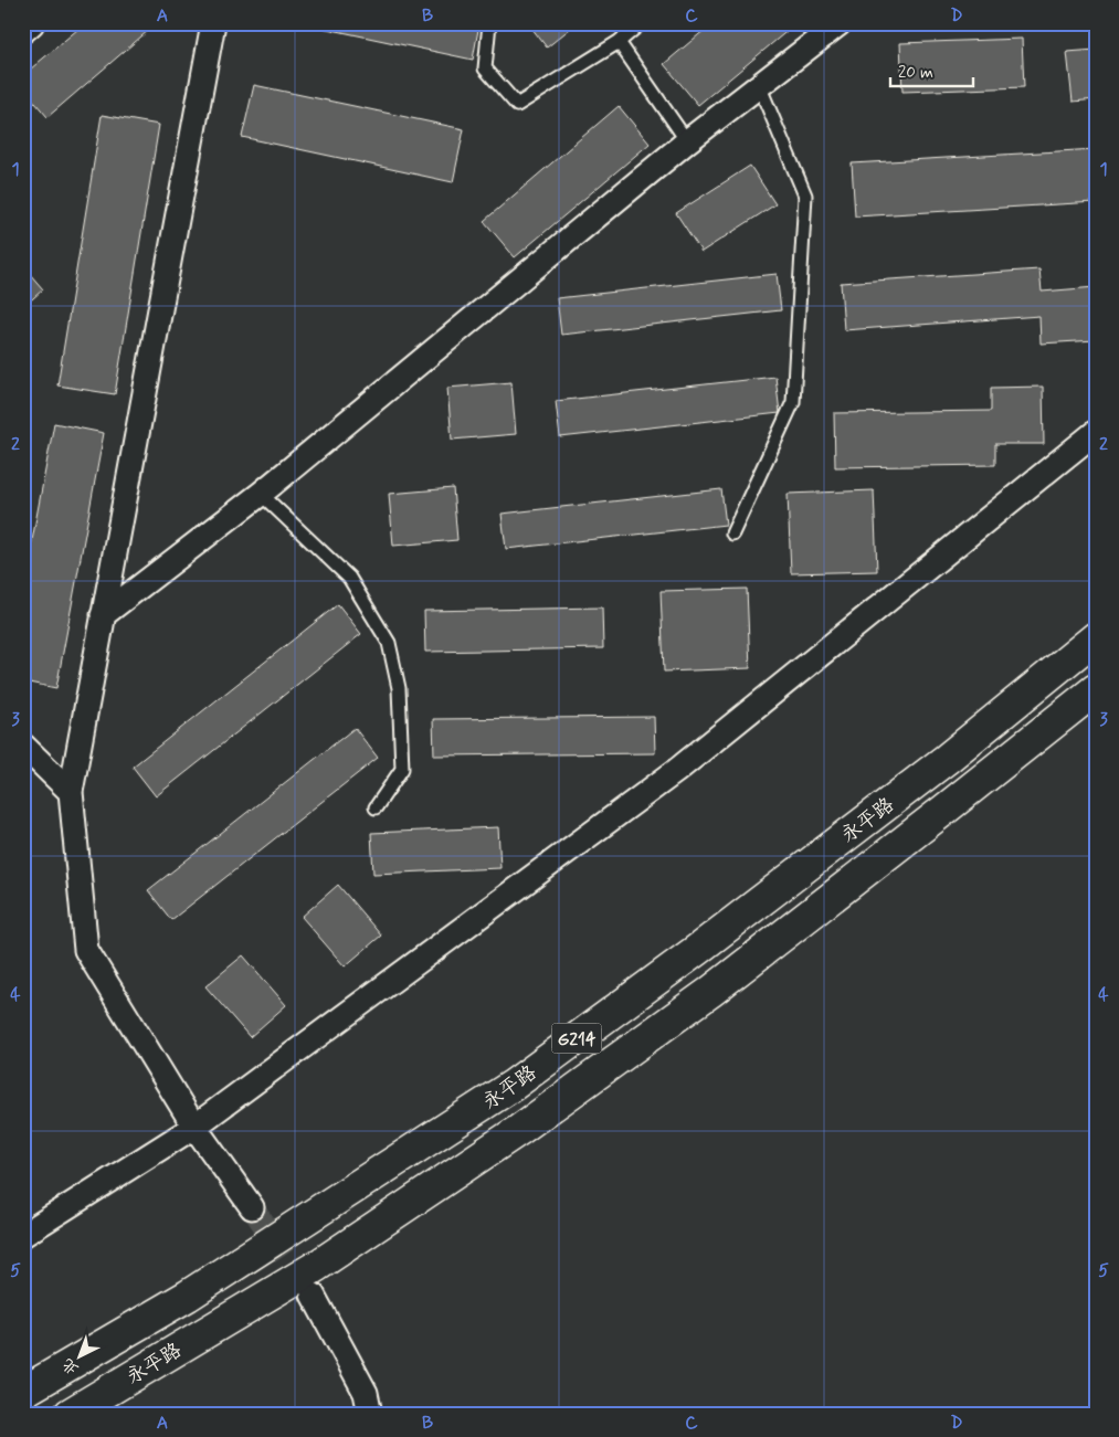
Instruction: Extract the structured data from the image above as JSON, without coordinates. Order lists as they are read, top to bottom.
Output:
{
  "streets": {
    "highway": ["永平路", "G214"]
  },
  "scale_bar": "20 m",
  "north": "bottom left",
  "grid": {
    "columns": [
      "A",
      "B",
      "C",
      "D"
    ],
    "rows": [
      "1",
      "2",
      "3",
      "4",
      "5"
    ]
  }
}
